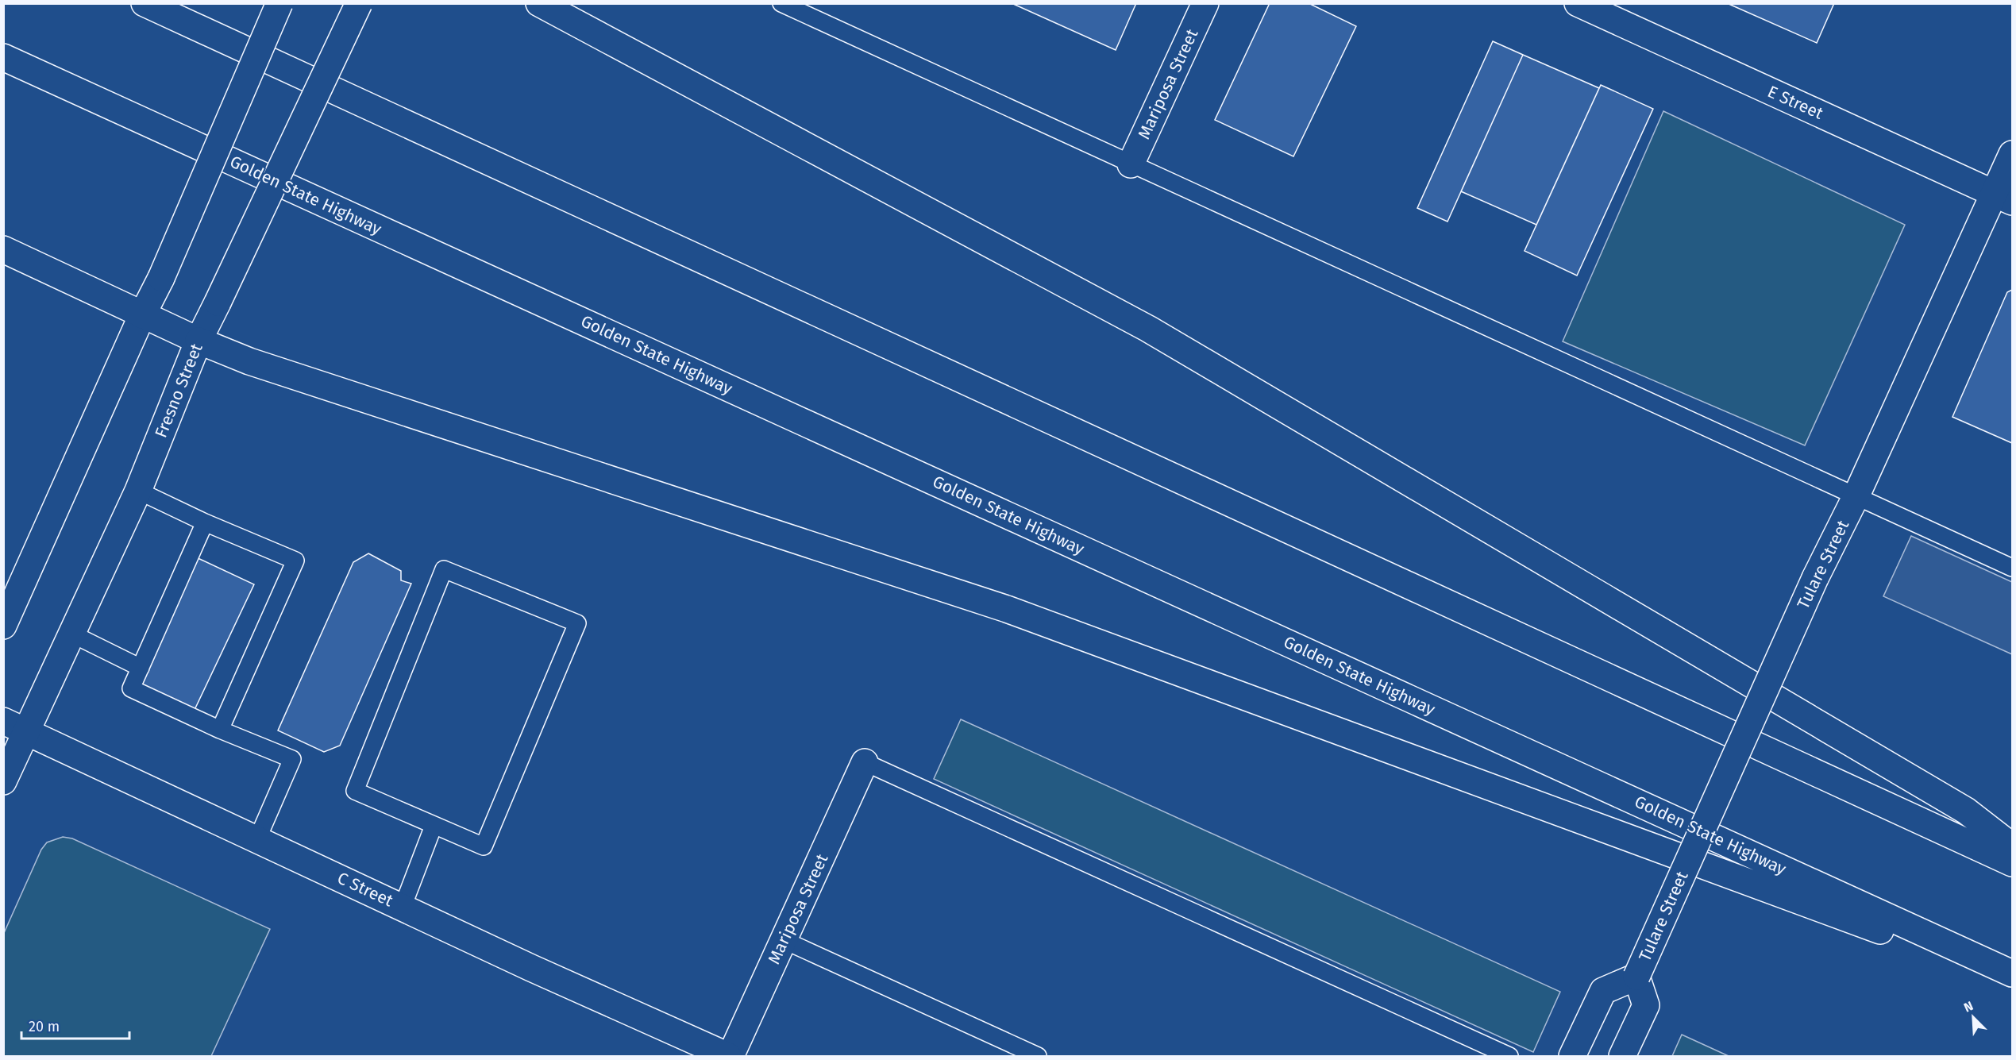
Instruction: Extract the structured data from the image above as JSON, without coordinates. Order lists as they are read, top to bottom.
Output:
{
  "streets": {
    "main road": [
      "Mariposa Street",
      "E Street",
      "Golden State Highway",
      "Fresno Street",
      "Tulare Street",
      "C Street"
    ]
  },
  "crossings": [
    ["Mariposa Street", "C Street"],
    ["E Street", "Tulare Street"],
    ["Fresno Street", "C Street"]
  ],
  "scale_bar": "20 m",
  "north": "top left"
}
